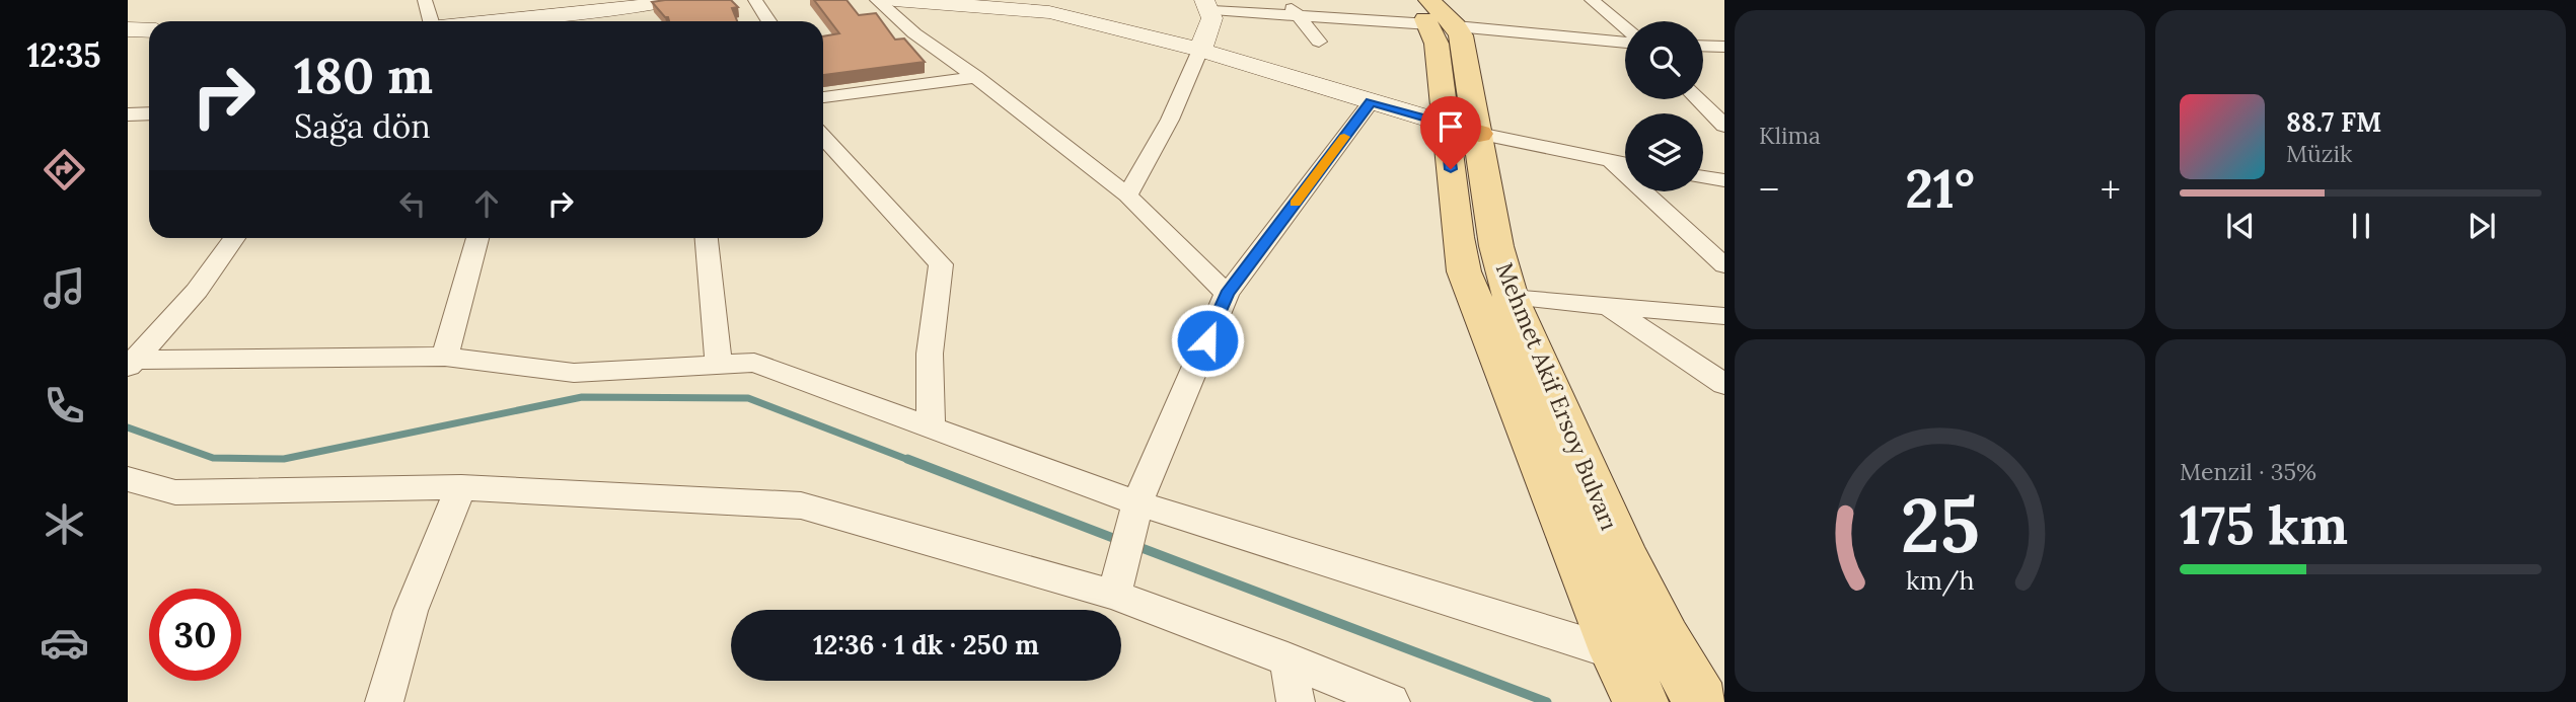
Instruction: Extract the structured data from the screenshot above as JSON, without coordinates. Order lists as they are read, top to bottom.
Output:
{
  "streets": {
    "main road": ["Mehmet Akif Ersoy Bulvarı"]
  },
  "page": {
    "tabs": "12:35",
    "tile": [
      "Klima",
      ["Menzil · 35%", "175 km"]
    ],
    "turn": ["180 m", "Sağa dön"],
    "song": ["88.7 FM", "Müzik"],
    "heat": ["−", "21°", "+"],
    "limit": "30",
    "trip": "12:36 · 1 dk · 250 m",
    "gauge": ["25", "km/h"]
  }
}
